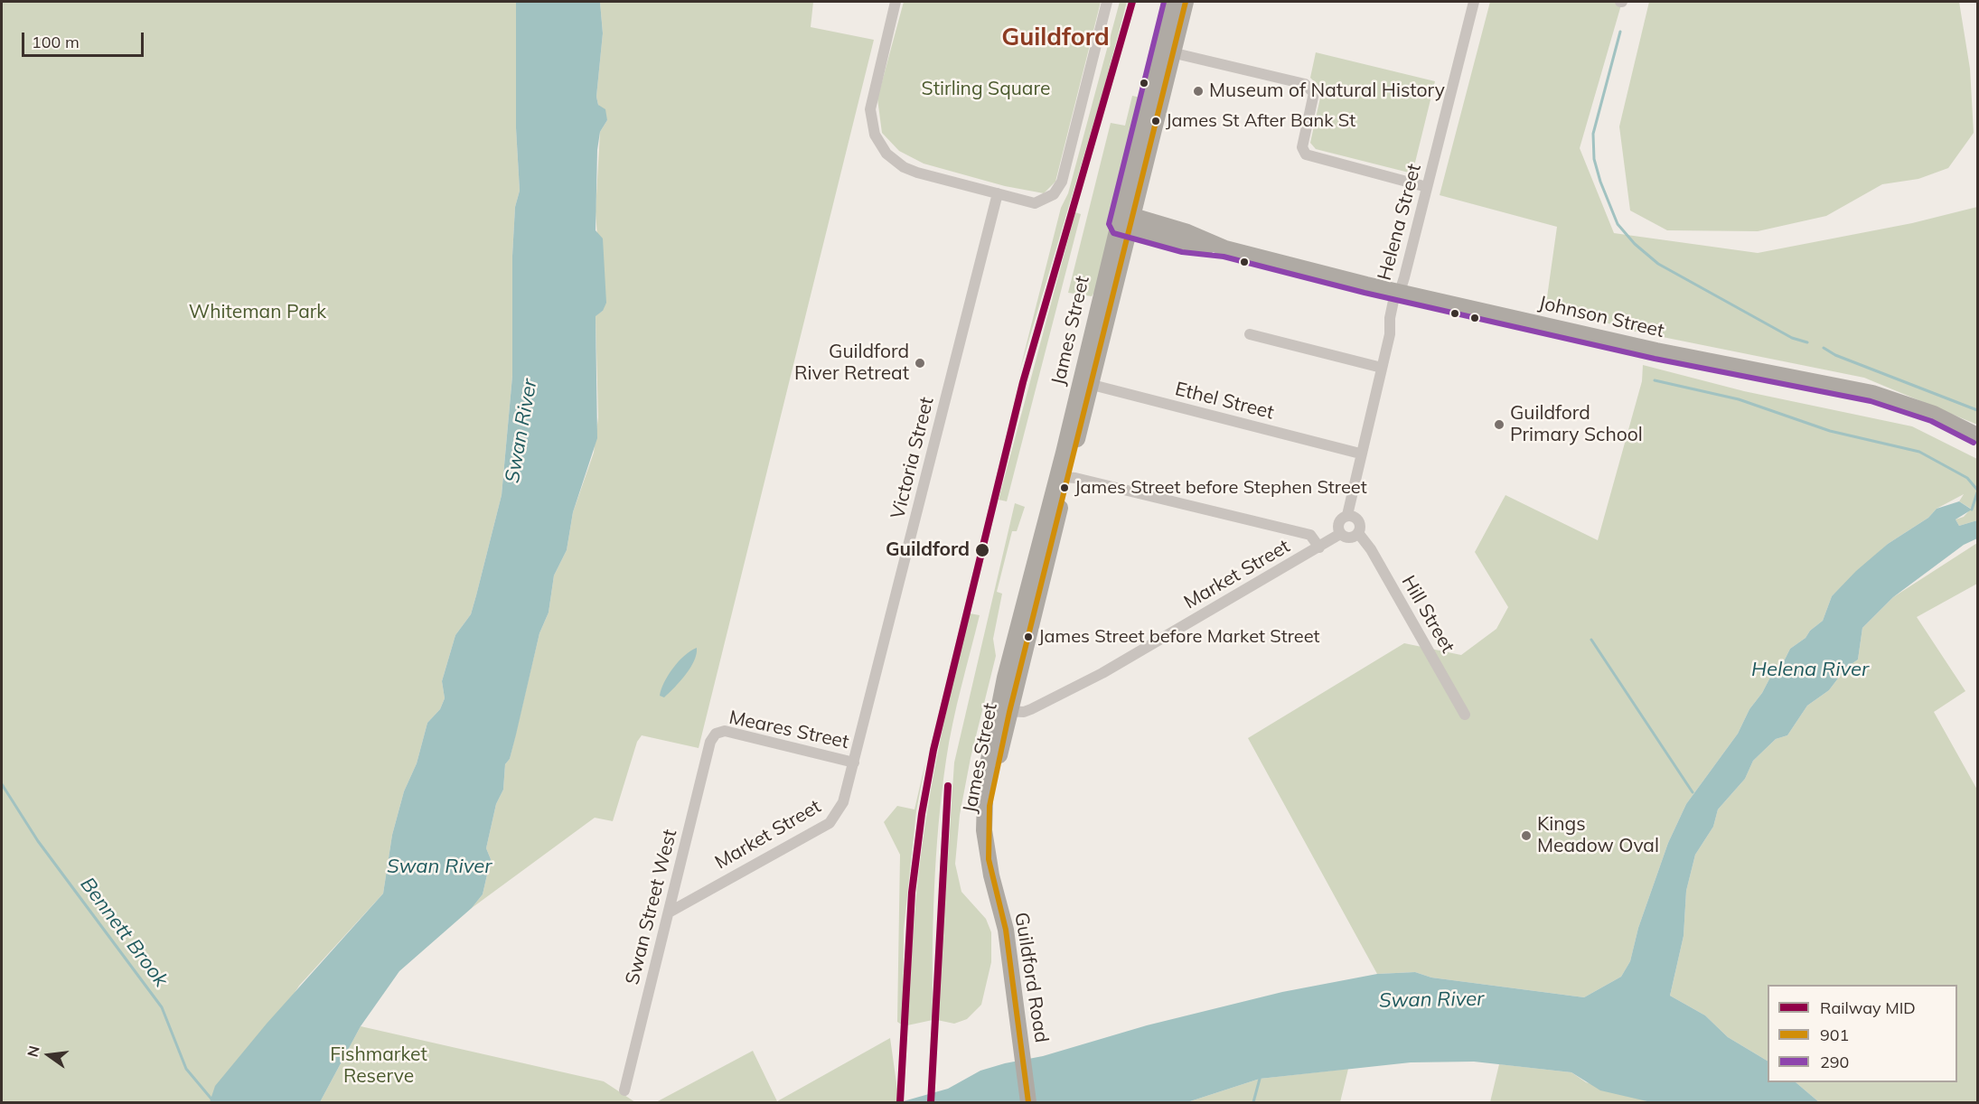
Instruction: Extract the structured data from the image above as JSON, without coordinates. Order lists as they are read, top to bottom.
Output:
{
  "streets": {
    "highway": ["Johnson Street", "James Street", "Guildford Road"],
    "street": [
      "Helena Street",
      "Ethel Street",
      "Victoria Street",
      "Market Street",
      "Hill Street",
      "Meares Street",
      "Swan Street West"
    ]
  },
  "crossings": [
    ["Helena Street", "Johnson Street"],
    ["Helena Street", "Ethel Street"],
    ["Helena Street", "Market Street"],
    ["Helena Street", "Hill Street"],
    ["Johnson Street", "James Street"],
    ["James Street", "Ethel Street"],
    ["James Street", "Market Street"],
    ["James Street", "Guildford Road"],
    ["Victoria Street", "Market Street"],
    ["Victoria Street", "Meares Street"],
    ["Market Street", "Hill Street"],
    ["Market Street", "Meares Street"],
    ["Market Street", "Swan Street West"],
    ["Meares Street", "Swan Street West"]
  ],
  "districts": ["Guildford"],
  "water": ["Swan River", "Helena River", "Bennett Brook"],
  "parks": ["Stirling Square", "Whiteman Park", "Fishmarket Reserve"],
  "places": [
    "Museum of Natural History",
    "James St After Bank St",
    "Guildford River Retreat",
    "Guildford Primary School",
    "James Street before Stephen Street",
    "Guildford",
    "James Street before Market Street",
    "Kings Meadow Oval"
  ],
  "lines": ["rail line MID", "transit line 901", "transit line 290"],
  "legend": ["Railway MID", "901", "290"],
  "scale_bar": "100 m",
  "north": "left"
}
